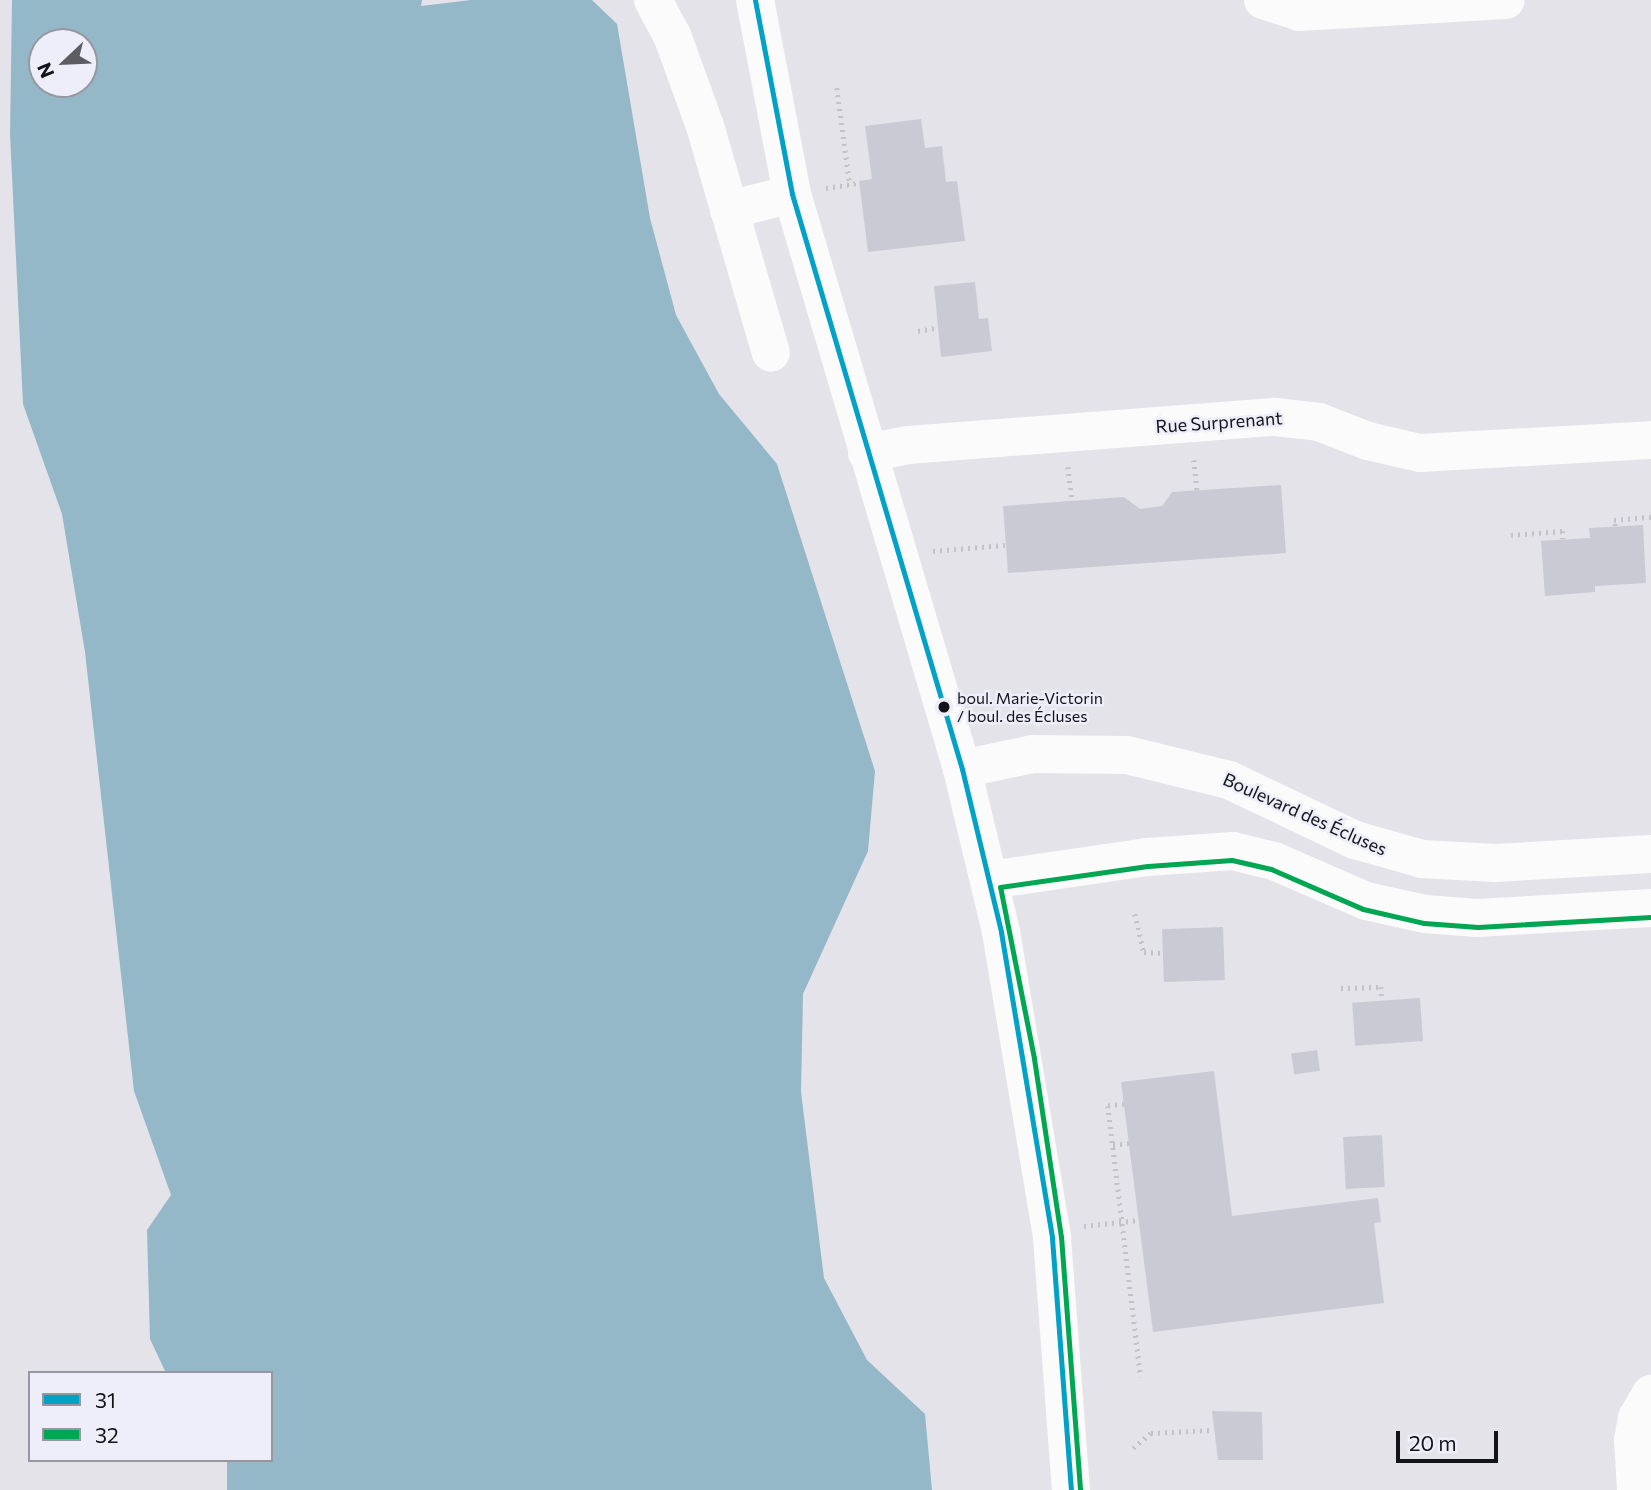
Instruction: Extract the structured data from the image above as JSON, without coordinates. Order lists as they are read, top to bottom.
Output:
{
  "streets": {
    "street": ["Rue Surprenant", "Boulevard des Écluses"]
  },
  "places": ["boul. Marie-Victorin / boul. des Écluses"],
  "lines": ["transit line 31", "transit line 32"],
  "legend": ["31", "32"],
  "scale_bar": "20 m",
  "north": "bottom left"
}
